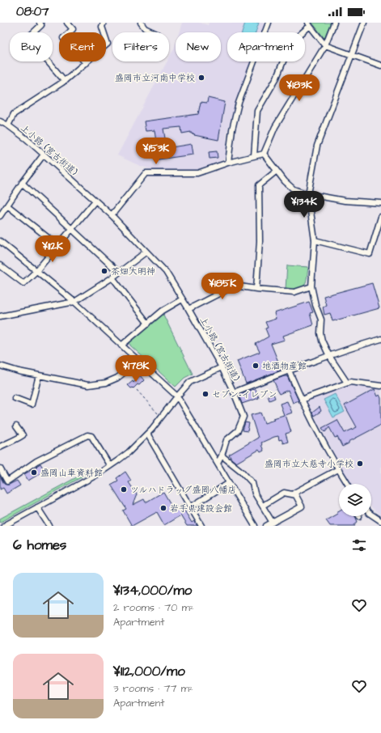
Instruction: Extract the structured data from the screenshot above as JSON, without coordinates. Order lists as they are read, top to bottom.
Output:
{
  "streets": {
    "street": ["上小路 (宮古街道)"]
  },
  "places": [
    "盛岡市立河南中学校",
    "茶畑大明神",
    "地酒物産館",
    "セブン-イレブン",
    "盛岡市立大慈寺小学校",
    "盛岡山車資料館",
    "ツルハドラッグ盛岡八幡店",
    "岩手県建設会館"
  ],
  "page": {
    "status": "08:07",
    "chip": [
      "Buy",
      "Rent",
      "Filters",
      "New",
      "Apartment"
    ],
    "price": [
      "¥183K",
      "¥153K",
      "¥134K",
      "¥112K",
      "¥185K",
      "¥178K"
    ],
    "heading": "6 homes",
    "list": [
      {
        "name": "¥134,000/mo",
        "note": "2 rooms · 70 m² · Apartment"
      },
      {
        "name": "¥112,000/mo",
        "note": "3 rooms · 77 m² · Apartment"
      }
    ]
  }
}
